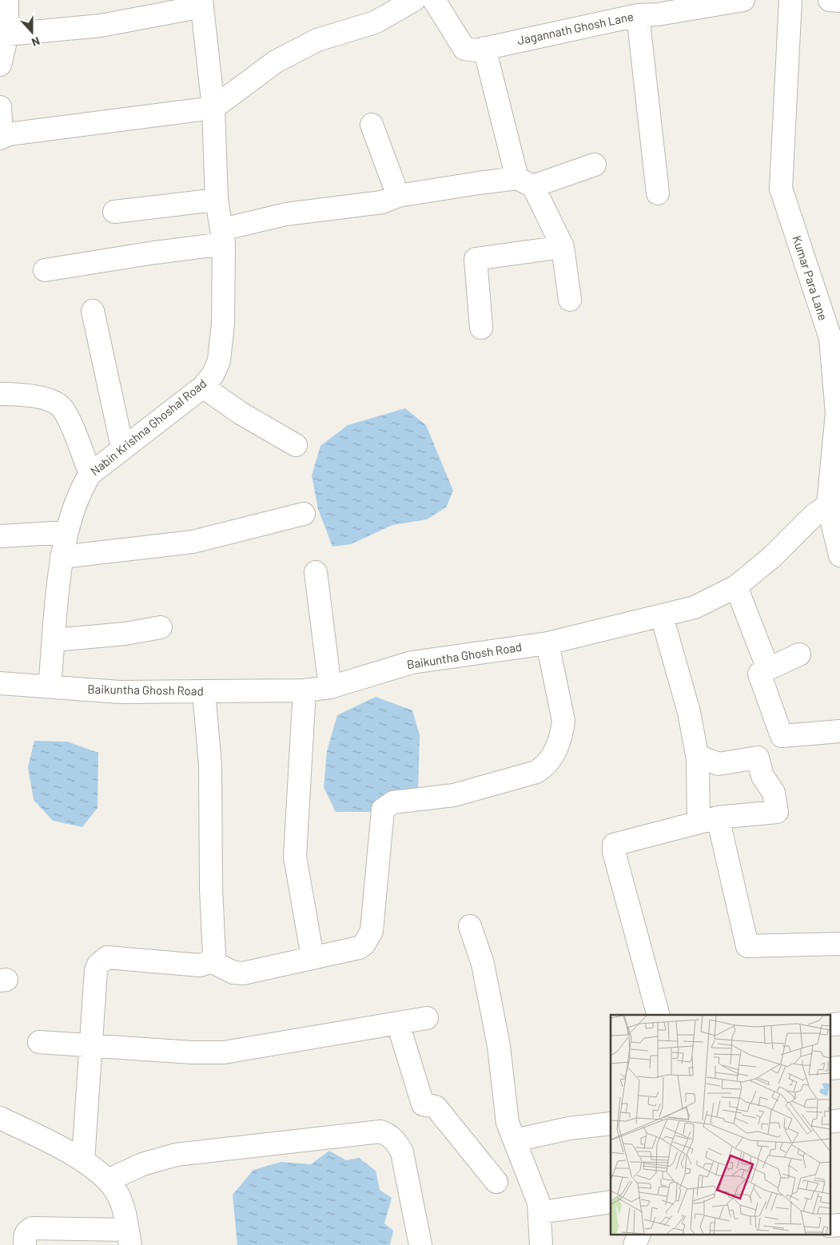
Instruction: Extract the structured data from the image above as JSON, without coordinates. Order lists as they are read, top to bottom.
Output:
{
  "streets": {
    "street": [
      "Jagannath Ghosh Lane",
      "Kumar Para Lane",
      "Nabin Krishna Ghoshal Road",
      "Baikuntha Ghosh Road"
    ]
  },
  "crossings": [
    ["Kumar Para Lane", "Baikuntha Ghosh Road"],
    ["Nabin Krishna Ghoshal Road", "Baikuntha Ghosh Road"]
  ],
  "north": "bottom"
}
